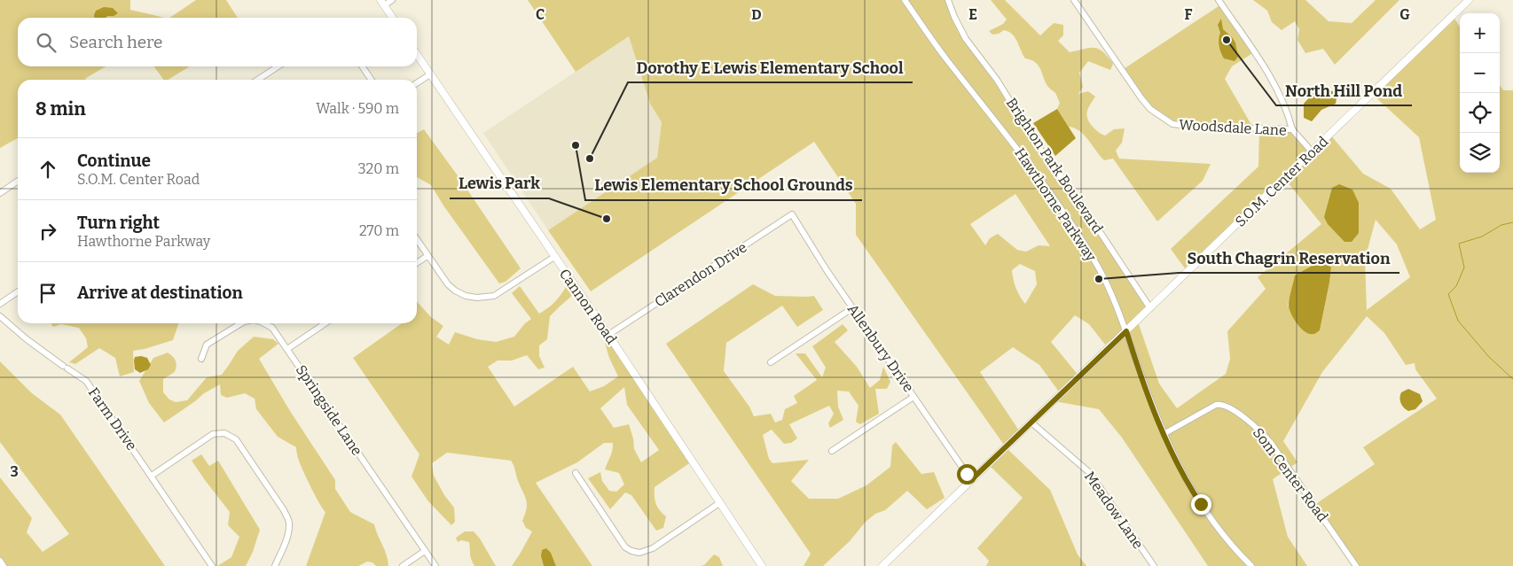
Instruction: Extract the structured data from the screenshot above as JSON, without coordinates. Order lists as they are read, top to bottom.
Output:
{
  "streets": {
    "main road": ["S.O.M. Center Road", "Cannon Road"],
    "street": [
      "Woodsdale Lane",
      "Brighton Park Boulevard",
      "Hawthorne Parkway",
      "Clarendon Drive",
      "Allenbury Drive",
      "Springside Lane",
      "Farm Drive",
      "Som Center Road",
      "Meadow Lane"
    ]
  },
  "crossings": [
    ["Woodsdale Lane", "S.O.M. Center Road"],
    ["Brighton Park Boulevard", "S.O.M. Center Road"],
    ["S.O.M. Center Road", "Hawthorne Parkway"],
    ["S.O.M. Center Road", "Allenbury Drive"],
    ["S.O.M. Center Road", "Meadow Lane"],
    ["Hawthorne Parkway", "Som Center Road"],
    ["Clarendon Drive", "Cannon Road"],
    ["Clarendon Drive", "Allenbury Drive"]
  ],
  "places": [
    "North Hill Pond",
    "Lewis Elementary School Grounds",
    "Dorothy E Lewis Elementary School",
    "Lewis Park",
    "South Chagrin Reservation"
  ],
  "page": {
    "map_buttons": ["+", "−"],
    "search": "Search here",
    "heading": ["8 min", "Walk · 590 m"],
    "list": [
      ["Continue", "S.O.M. Center Road", "320 m"],
      ["Turn right", "Hawthorne Parkway", "270 m"],
      "Arrive at destination"
    ]
  },
  "grid": {
    "columns": [
      "C",
      "D",
      "E",
      "F",
      "G"
    ],
    "rows": ["3"]
  }
}
